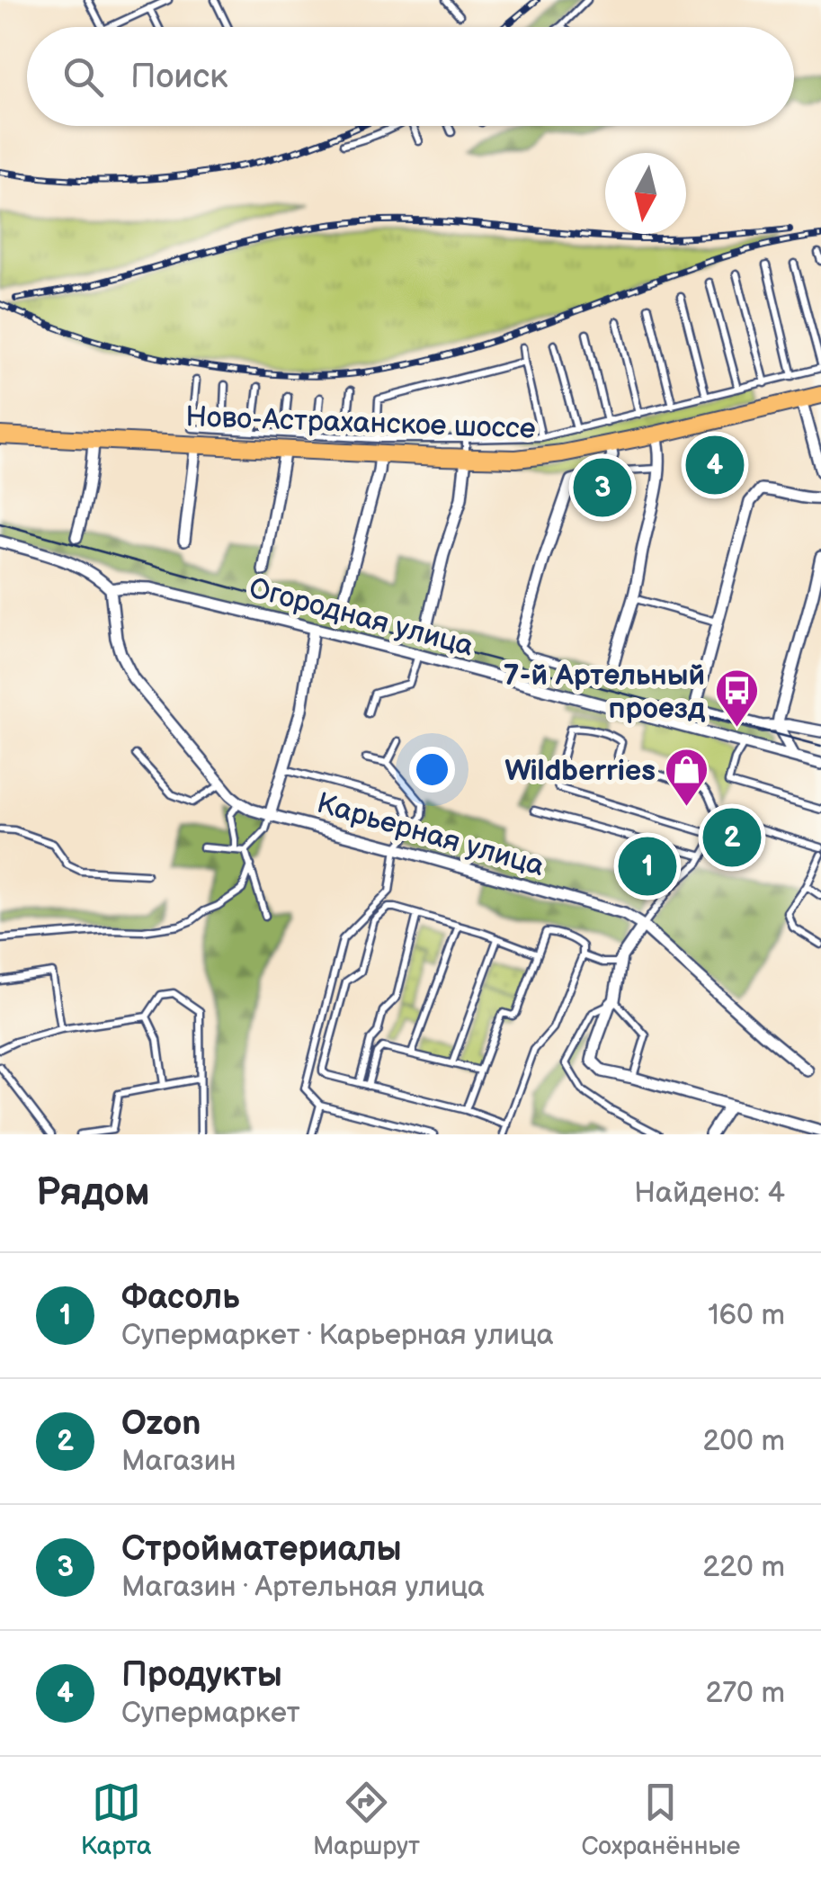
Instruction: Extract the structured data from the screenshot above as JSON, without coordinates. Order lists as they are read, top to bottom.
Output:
{
  "streets": {
    "main road": ["Ново-Астраханское шоссе"],
    "street": ["Огородная улица", "Карьерная улица"]
  },
  "crossings": [
    ["Огородная улица", "Карьерная улица"]
  ],
  "places": {
    "bus stop": ["7-й Артельный проезд"],
    "shop": ["Wildberries"]
  },
  "north": "bottom",
  "page": {
    "search": "Поиск",
    "pins": [
      "4",
      "3",
      "2",
      "1"
    ],
    "heading": ["Рядом", "Найдено: 4"],
    "list": [
      {
        "mark": "1",
        "name": "Фасоль",
        "note": "Супермаркет · Карьерная улица",
        "value": "160 m"
      },
      {
        "mark": "2",
        "name": "Ozon",
        "note": "Магазин",
        "value": "200 m"
      },
      {
        "mark": "3",
        "name": "Стройматериалы",
        "note": "Магазин · Артельная улица",
        "value": "220 m"
      },
      {
        "mark": "4",
        "name": "Продукты",
        "note": "Супермаркет",
        "value": "270 m"
      }
    ],
    "nav": ["Карта", "Маршрут", "Сохранённые"]
  }
}
